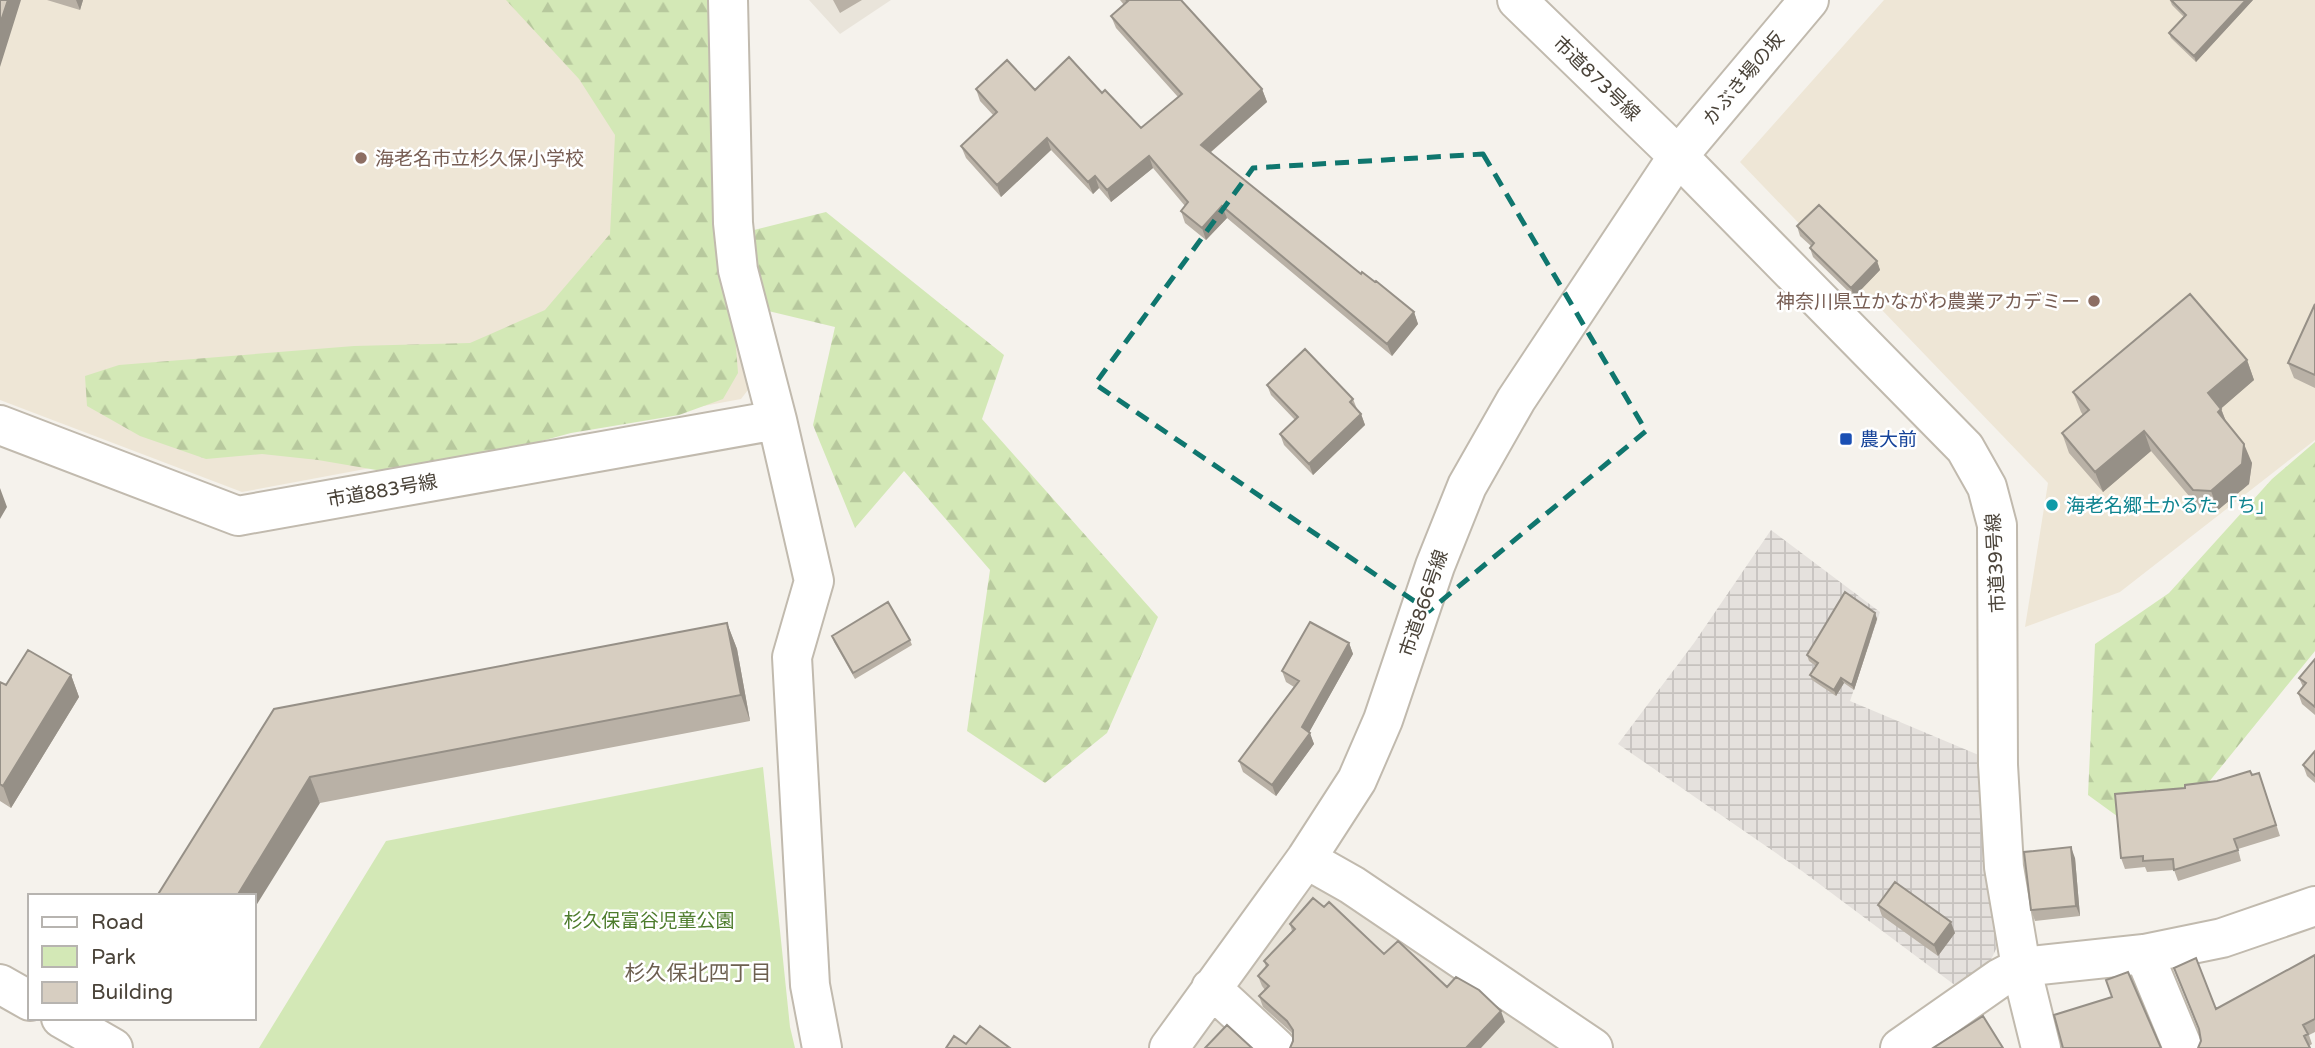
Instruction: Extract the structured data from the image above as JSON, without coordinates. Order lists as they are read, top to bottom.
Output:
{
  "streets": {
    "street": [
      "市道873号線",
      "かぶき場の坂",
      "市道883号線",
      "市道39号線",
      "市道866号線"
    ]
  },
  "crossings": [
    ["市道873号線", "かぶき場の坂"],
    ["市道873号線", "市道39号線"],
    ["市道873号線", "市道866号線"],
    ["かぶき場の坂", "市道39号線"],
    ["かぶき場の坂", "市道866号線"],
    ["市道39号線", "市道866号線"]
  ],
  "districts": ["杉久保北四丁目"],
  "parks": ["杉久保富谷児童公園"],
  "places": {
    "other": ["海老名市立杉久保小学校", "神奈川県立かながわ農業アカデミー", "海老名郷土かるた「ち」"],
    "transit": ["農大前"]
  },
  "legend": ["Road", "Park", "Building"]
}
